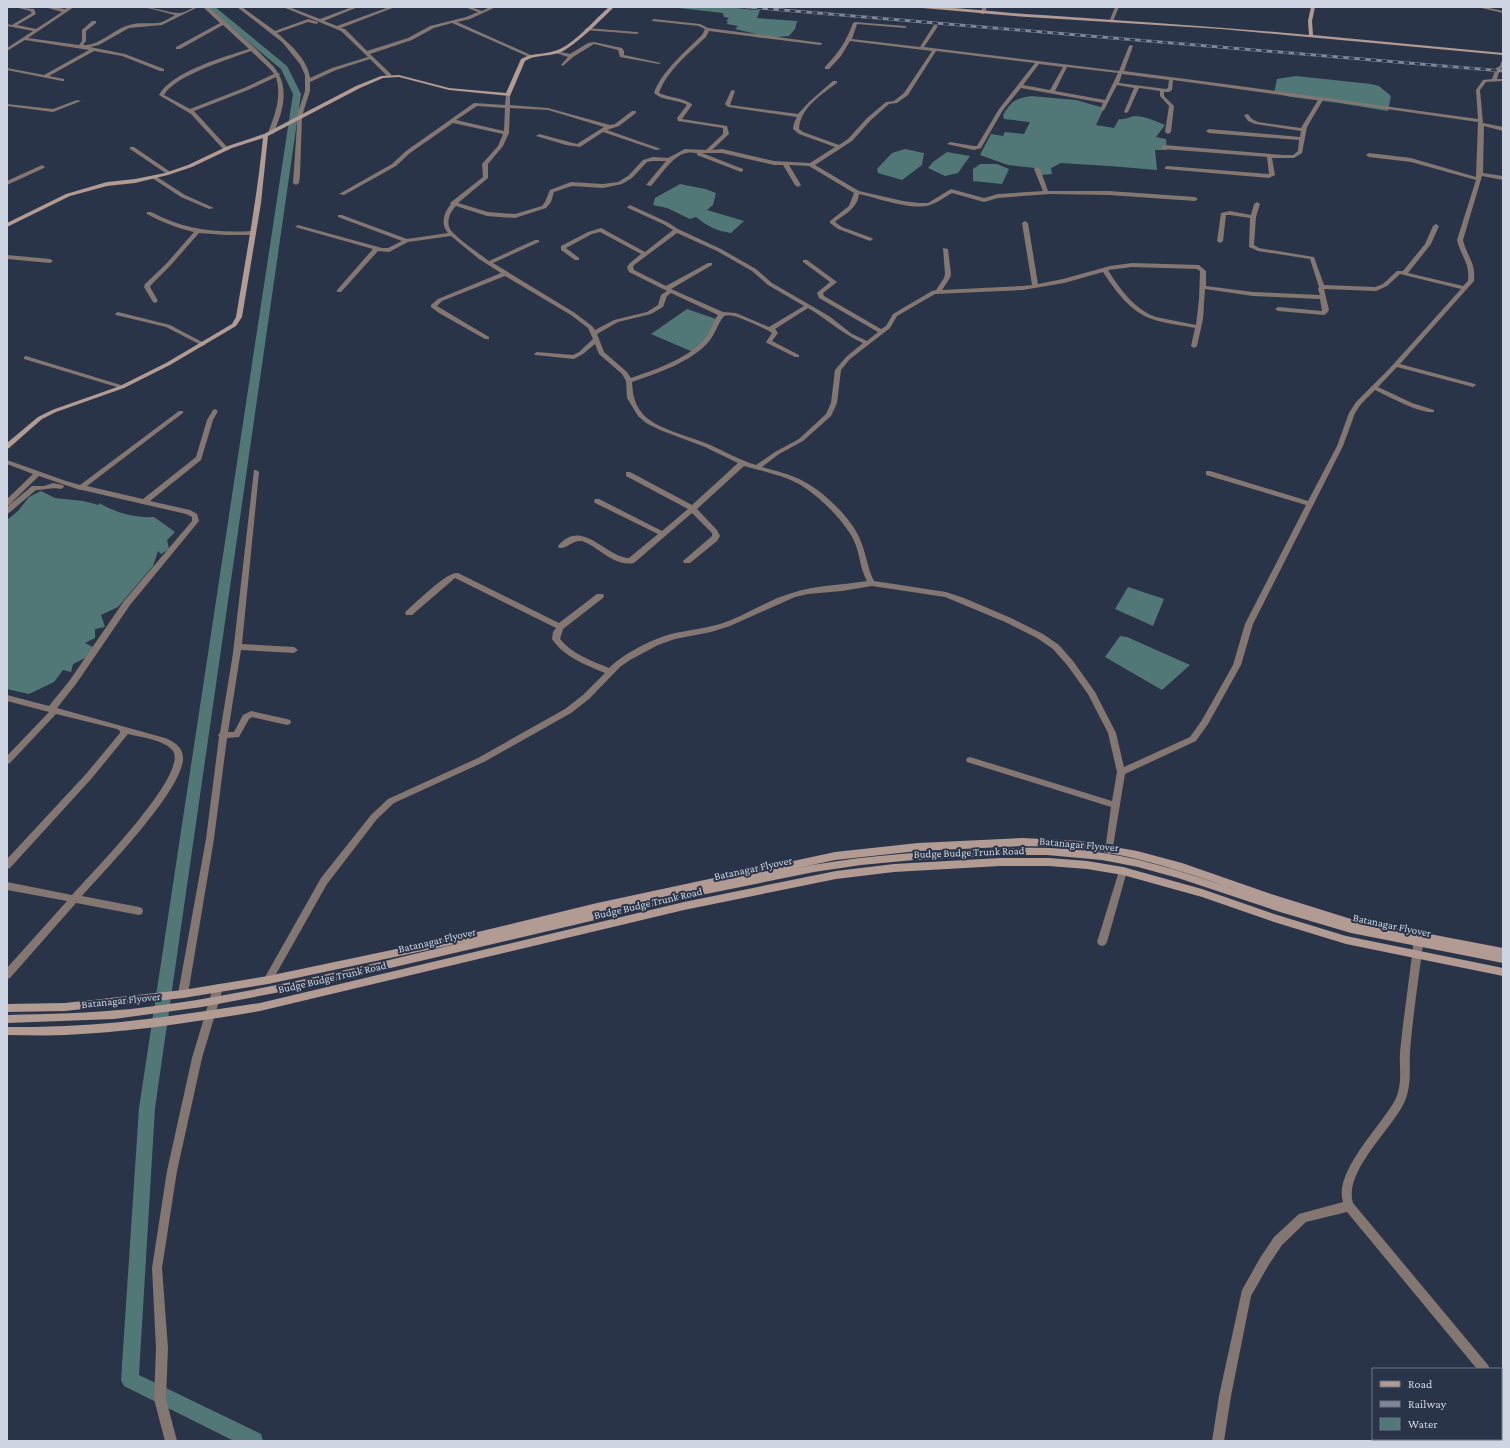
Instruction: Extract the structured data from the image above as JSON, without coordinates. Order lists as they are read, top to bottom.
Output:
{
  "streets": {
    "street": ["Batanagar Flyover", "Budge Budge Trunk Road"]
  },
  "legend": ["Road", "Railway", "Water"]
}
